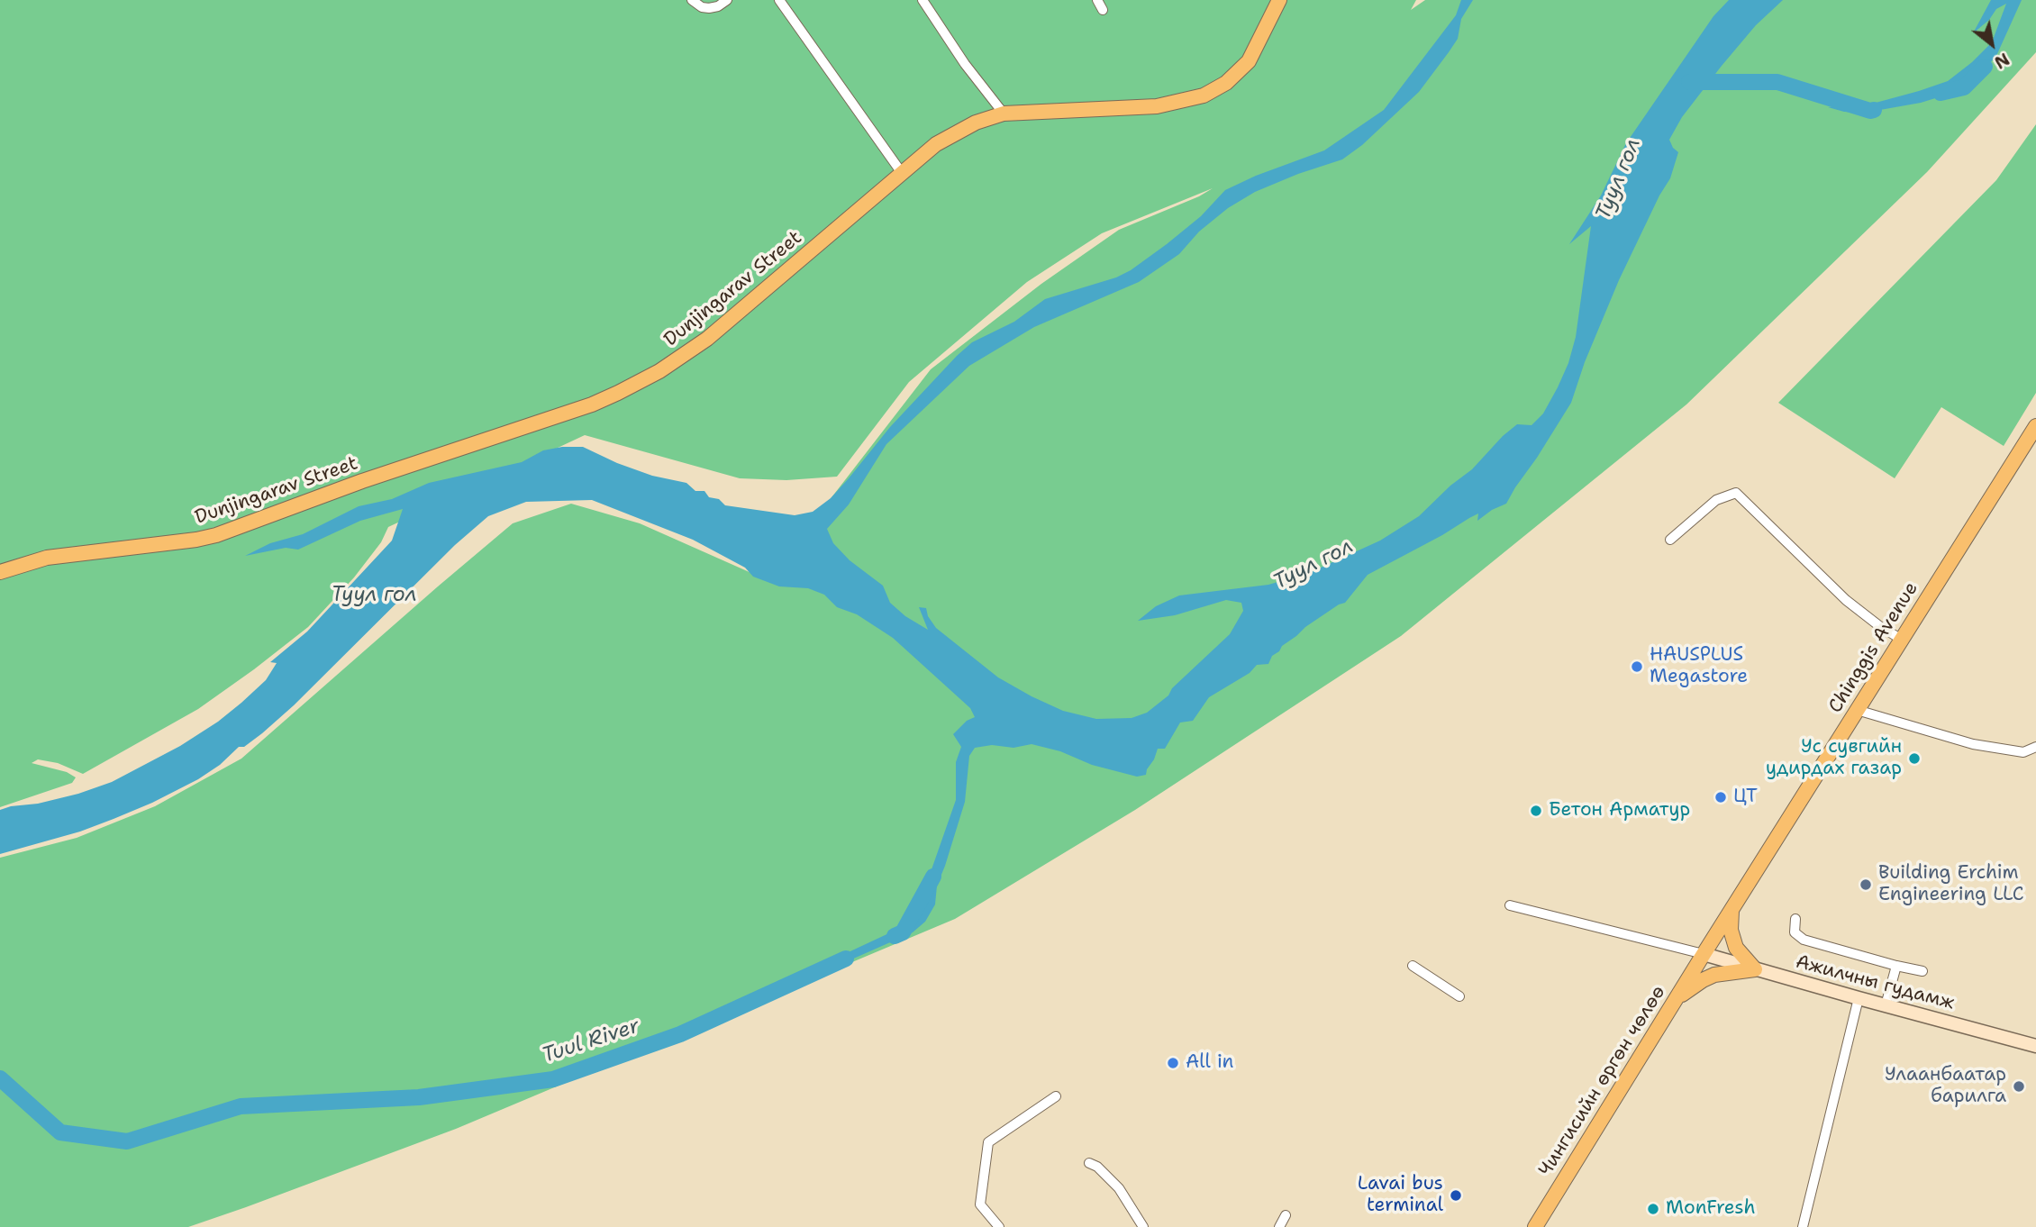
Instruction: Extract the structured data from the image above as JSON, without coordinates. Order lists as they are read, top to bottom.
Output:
{
  "streets": {
    "main road": [
      "Dunjingarav Street",
      "Chinggis Avenue",
      "Ажилчны гудамж",
      "Чингисийн өргөн чөлөө"
    ]
  },
  "crossings": [
    ["Chinggis Avenue", "Ажилчны гудамж"],
    ["Chinggis Avenue", "Чингисийн өргөн чөлөө"],
    ["Ажилчны гудамж", "Чингисийн өргөн чөлөө"]
  ],
  "water": ["Туул гол", "Tuul River"],
  "places": [
    "HAUSPLUS Megastore",
    "Ус сувгийн удирдах газар",
    "ЦТ",
    "Бетон Арматур",
    "Building Erchim Engineering LLC",
    "All in",
    "Улаанбаатар барилга",
    "Lavai bus terminal",
    "MonFresh"
  ],
  "north": "bottom right"
}
